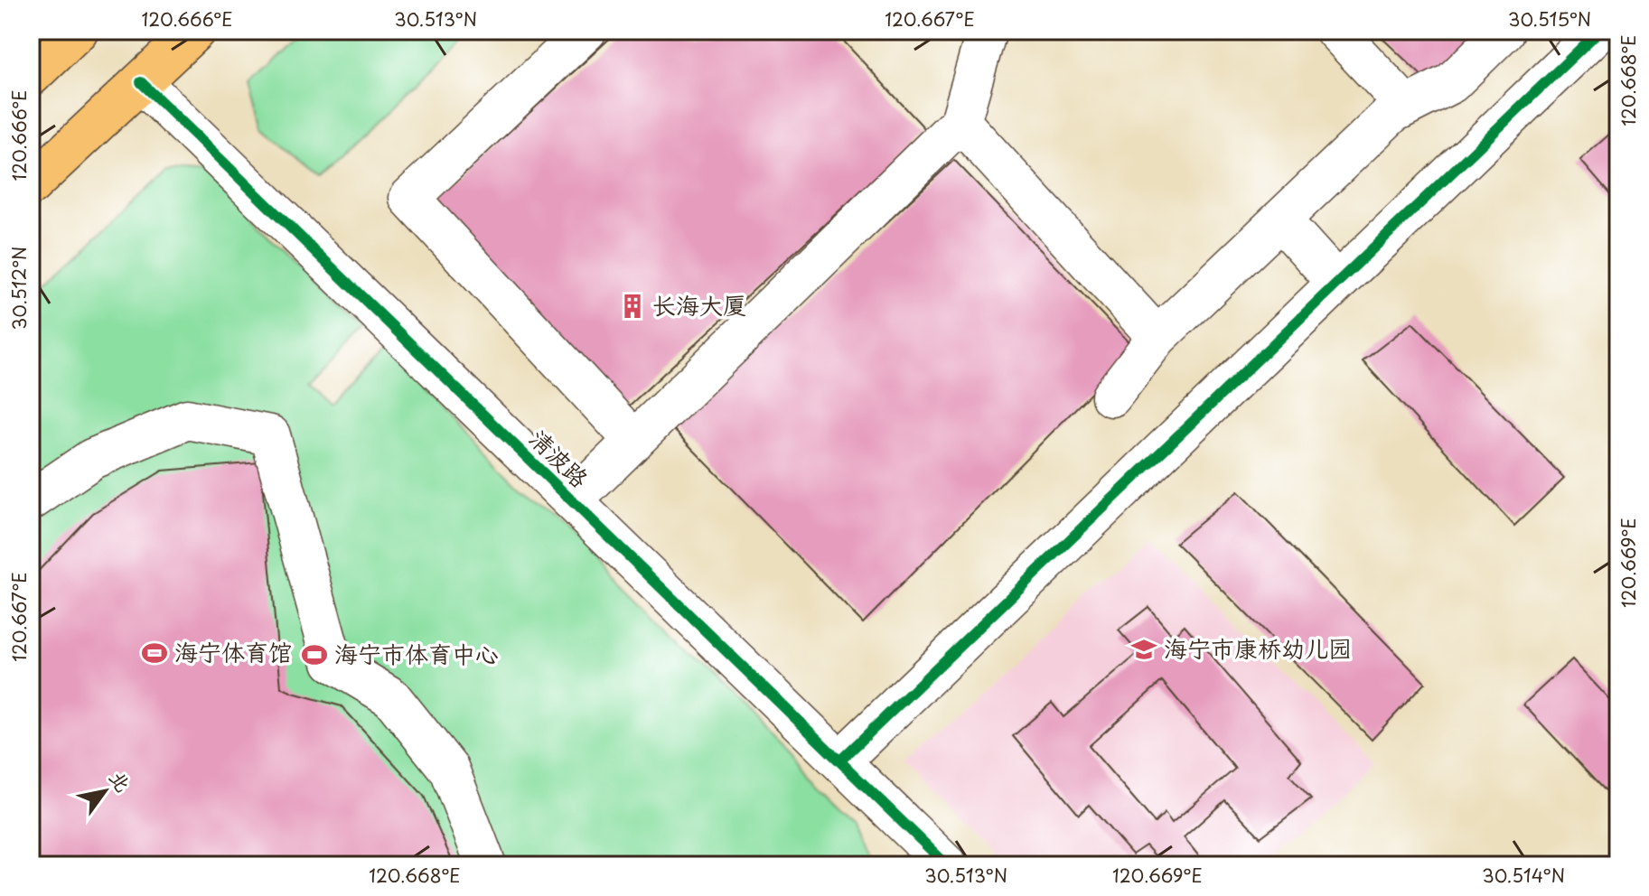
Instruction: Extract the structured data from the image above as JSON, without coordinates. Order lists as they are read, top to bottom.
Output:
{
  "streets": {
    "street": ["清波路"]
  },
  "places": {
    "building": ["长海大厦"],
    "school or university": ["海宁市康桥幼儿园"],
    "sports": ["海宁体育馆", "海宁市体育中心"]
  },
  "north": "top right",
  "coordinates": [
    "120.666°E",
    "30.513°N",
    "120.667°E",
    "30.515°N",
    "120.668°E",
    "30.512°N",
    "120.669°E",
    "30.514°N"
  ]
}
